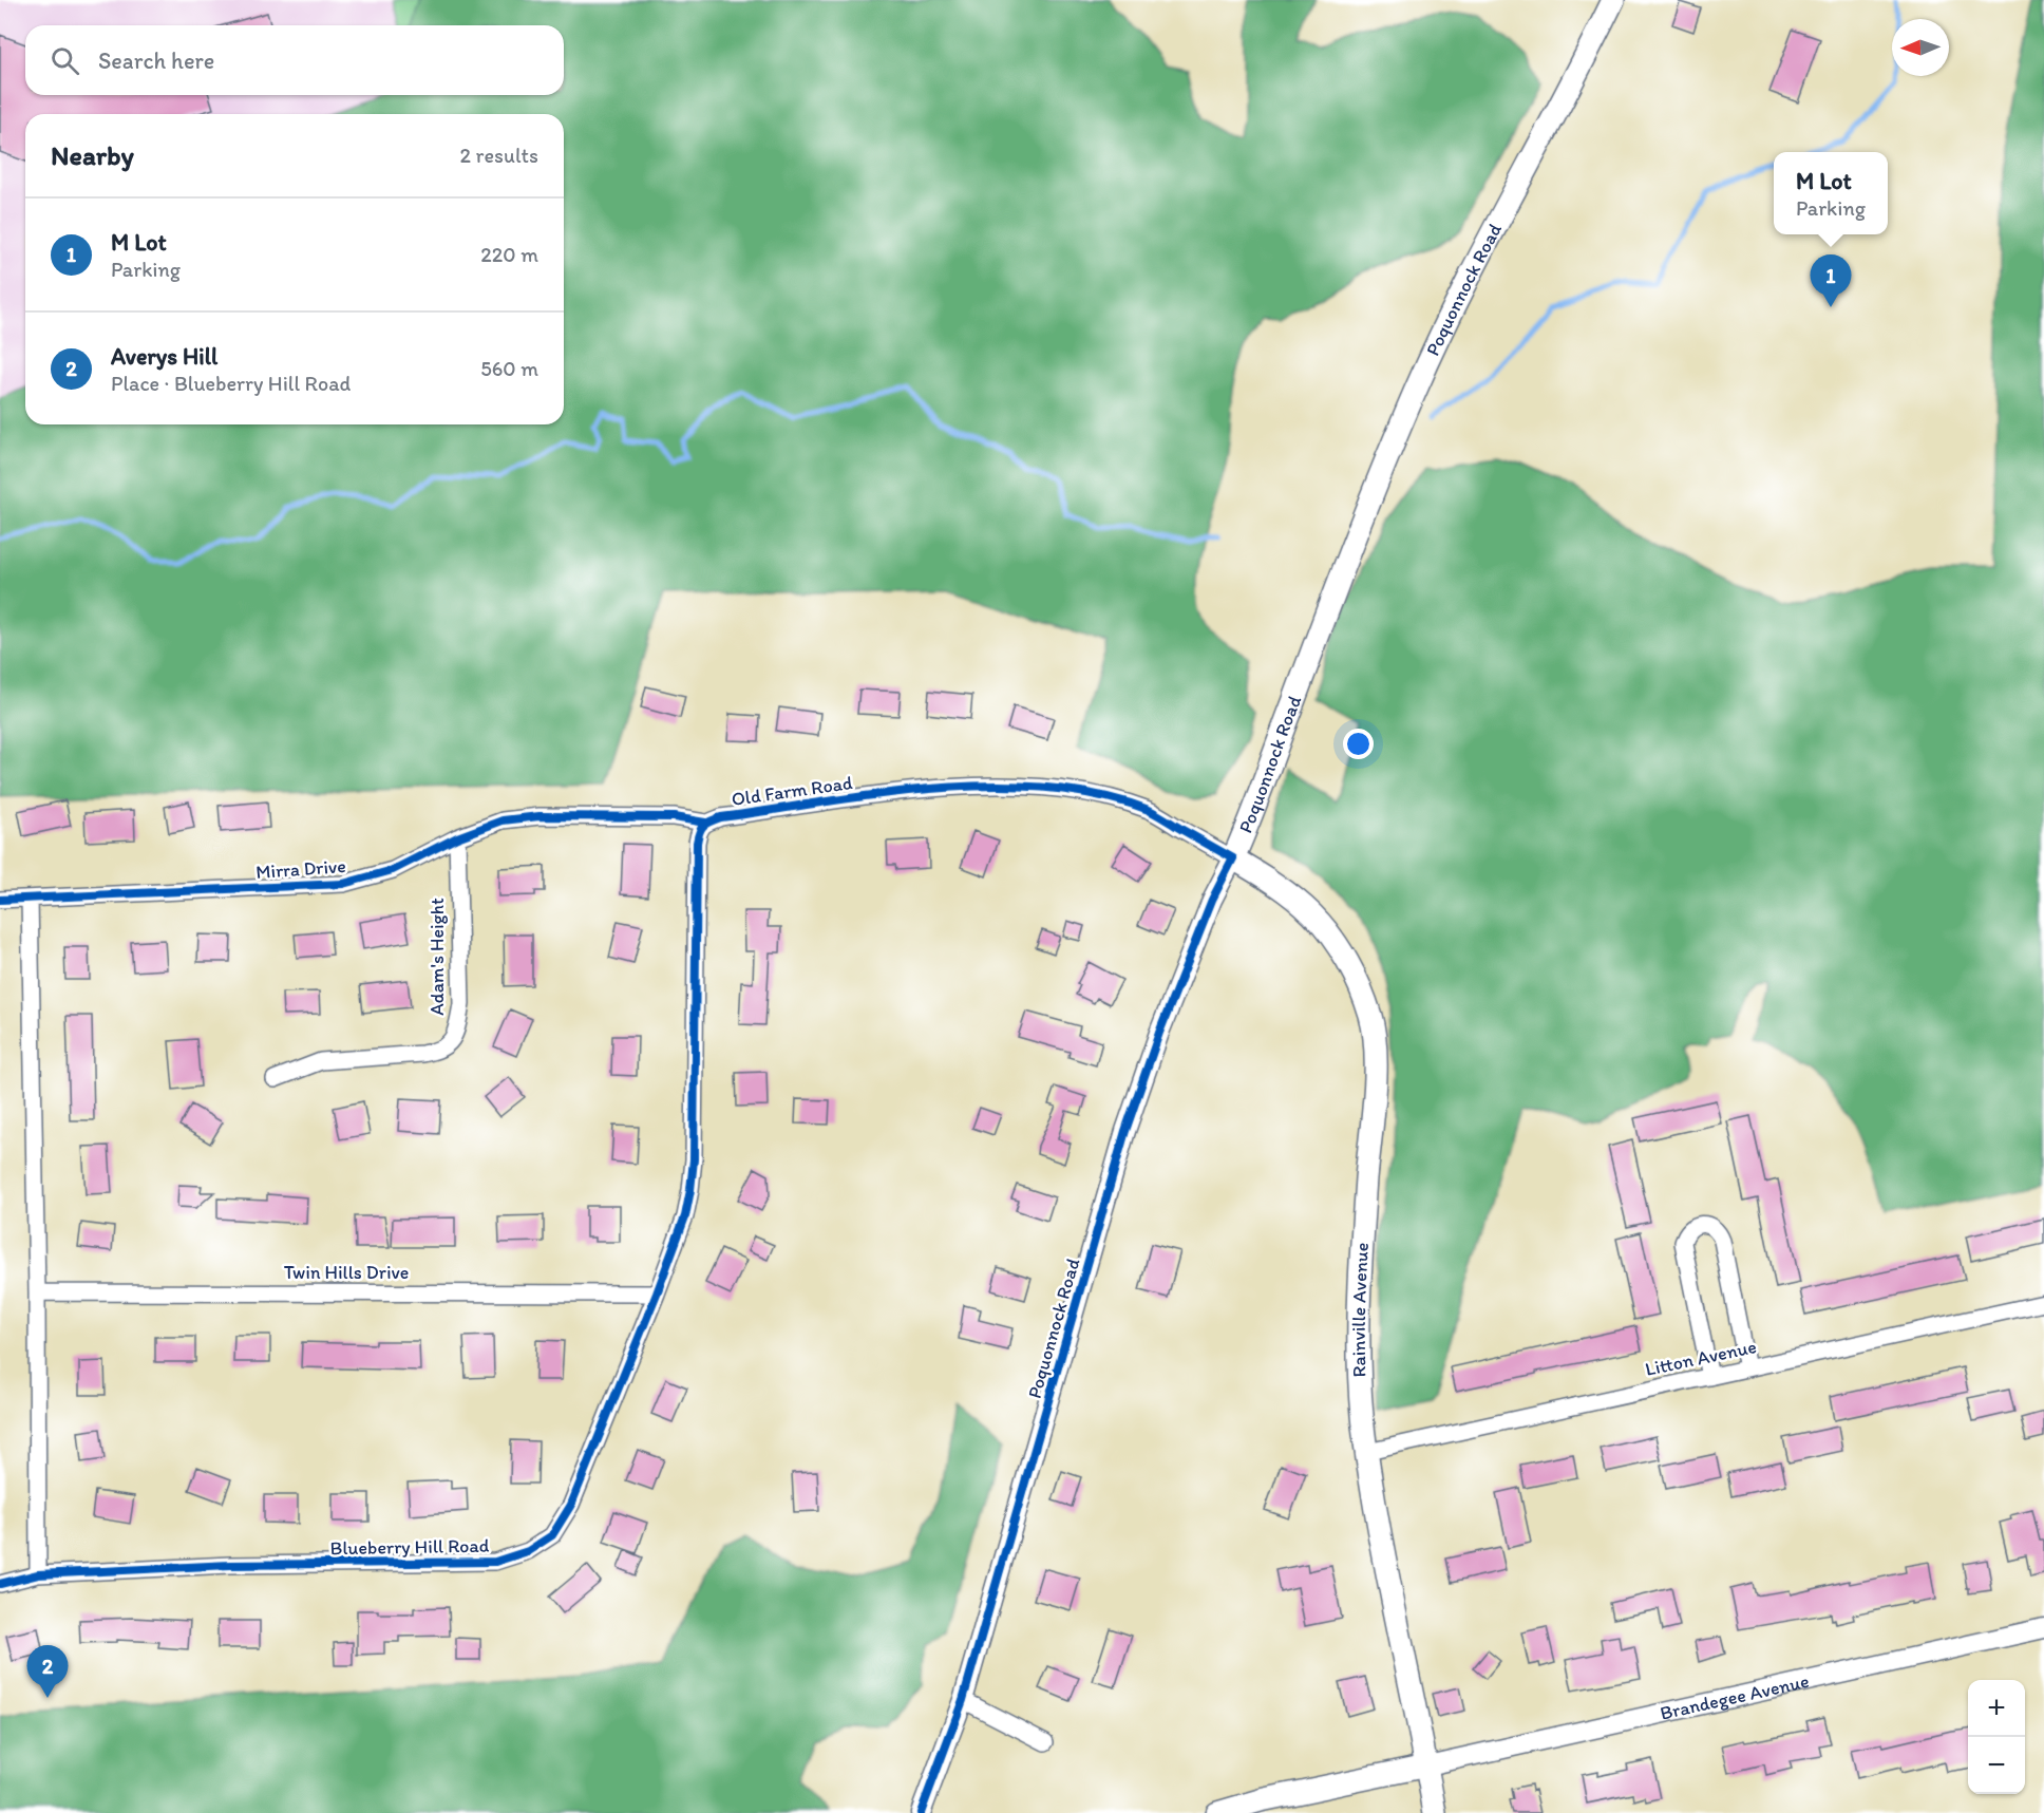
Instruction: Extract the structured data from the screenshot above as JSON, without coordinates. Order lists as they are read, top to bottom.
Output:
{
  "streets": {
    "main road": ["Poquonnock Road", "Rainville Avenue"],
    "street": [
      "Old Farm Road",
      "Mirra Drive",
      "Adam's Height",
      "Twin Hills Drive",
      "Litton Avenue",
      "Blueberry Hill Road",
      "Brandegee Avenue"
    ]
  },
  "crossings": [
    ["Poquonnock Road", "Old Farm Road"],
    ["Poquonnock Road", "Rainville Avenue"],
    ["Old Farm Road", "Mirra Drive"],
    ["Old Farm Road", "Rainville Avenue"],
    ["Mirra Drive", "Adam's Height"],
    ["Twin Hills Drive", "Blueberry Hill Road"],
    ["Rainville Avenue", "Litton Avenue"],
    ["Rainville Avenue", "Brandegee Avenue"]
  ],
  "north": "left",
  "page": {
    "search": "Search here",
    "heading": ["Nearby", "2 results"],
    "popup": ["M Lot", "Parking"],
    "list": [
      {
        "mark": "1",
        "name": "M Lot",
        "note": "Parking",
        "value": "220 m"
      },
      {
        "mark": "2",
        "name": "Averys Hill",
        "note": "Place · Blueberry Hill Road",
        "value": "560 m"
      }
    ],
    "pins": ["1", "2"],
    "map_buttons": ["+", "−"]
  }
}
